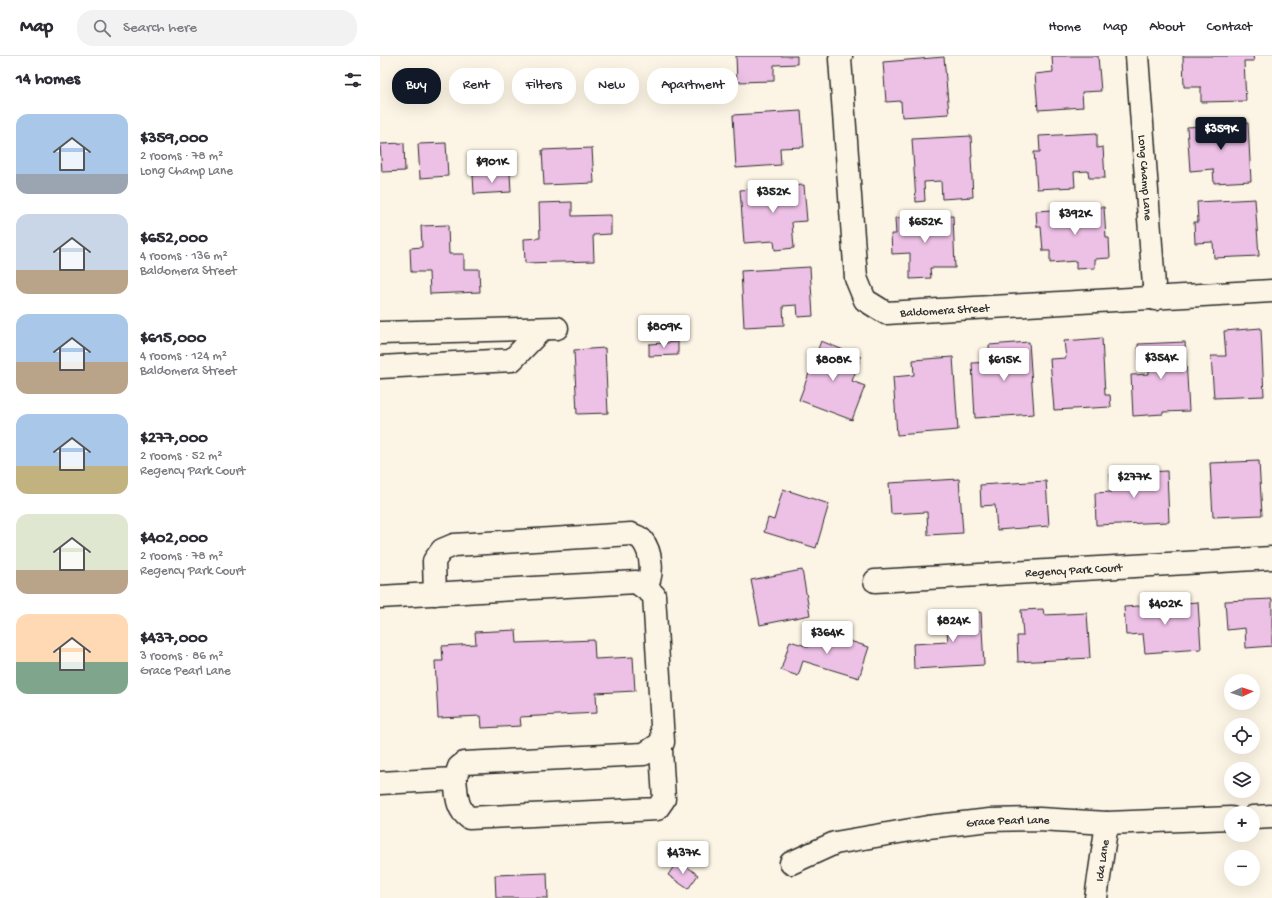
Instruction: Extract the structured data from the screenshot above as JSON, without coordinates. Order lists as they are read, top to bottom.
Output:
{
  "streets": {
    "street": [
      "Long Champ Lane",
      "Baldomera Street",
      "Regency Park Court",
      "Grace Pearl Lane",
      "Ida Lane"
    ]
  },
  "crossings": [
    ["Long Champ Lane", "Baldomera Street"],
    ["Grace Pearl Lane", "Ida Lane"]
  ],
  "north": "right",
  "page": {
    "header": "Map",
    "search": "Search here",
    "nav": [
      "Home",
      "Map",
      "About",
      "Contact"
    ],
    "heading": "14 homes",
    "chip": [
      "Buy",
      "Rent",
      "Filters",
      "New",
      "Apartment"
    ],
    "list": [
      {
        "name": "$359,000",
        "note": "2 rooms · 78 m² · Long Champ Lane"
      },
      {
        "name": "$652,000",
        "note": "4 rooms · 136 m² · Baldomera Street"
      },
      {
        "name": "$615,000",
        "note": "4 rooms · 124 m² · Baldomera Street"
      },
      {
        "name": "$277,000",
        "note": "2 rooms · 52 m² · Regency Park Court"
      },
      {
        "name": "$402,000",
        "note": "2 rooms · 78 m² · Regency Park Court"
      },
      {
        "name": "$437,000",
        "note": "3 rooms · 86 m² · Grace Pearl Lane"
      }
    ],
    "price": [
      "$359K",
      "$901K",
      "$352K",
      "$392K",
      "$652K",
      "$809K",
      "$354K",
      "$808K",
      "$615K",
      "$277K",
      "$402K",
      "$824K",
      "$364K",
      "$437K"
    ],
    "map_buttons": ["+", "−"]
  }
}
